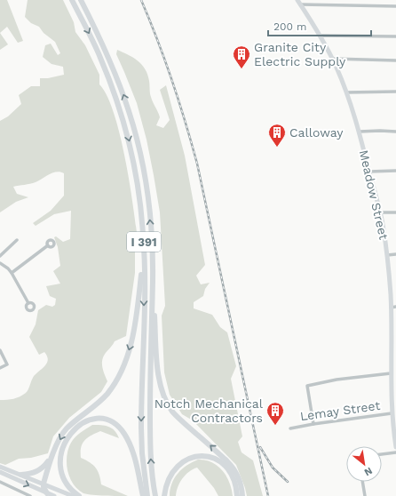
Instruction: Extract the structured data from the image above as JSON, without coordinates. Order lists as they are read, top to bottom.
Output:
{
  "streets": {
    "highway": ["I 391"],
    "main road": ["Meadow Street"],
    "street": ["Lemay Street"]
  },
  "crossings": [
    ["Meadow Street", "Lemay Street"]
  ],
  "places": {
    "building": ["Granite City Electric Supply", "Calloway", "Notch Mechanical Contractors"]
  },
  "scale_bar": "200 m",
  "north": "bottom right"
}
